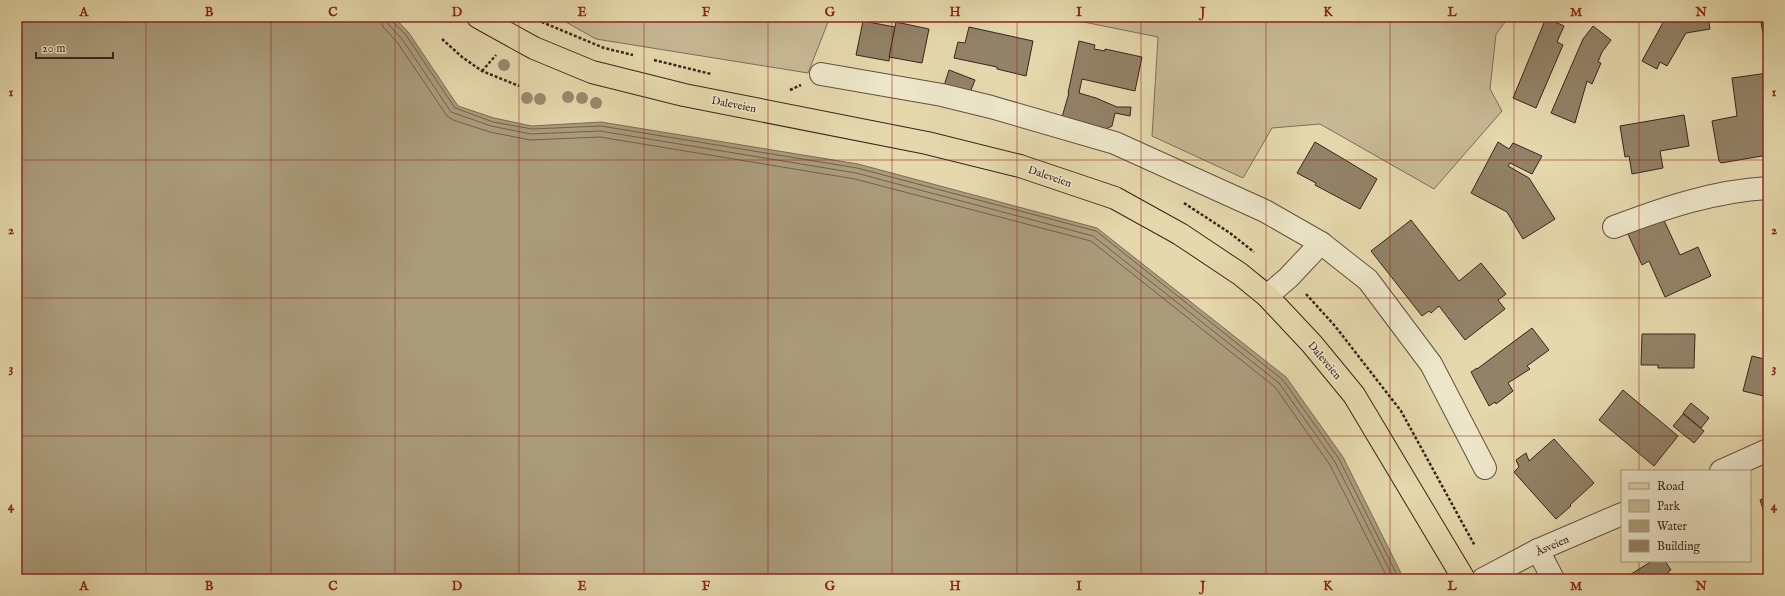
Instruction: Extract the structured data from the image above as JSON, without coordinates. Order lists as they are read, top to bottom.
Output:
{
  "streets": {
    "main road": ["Daleveien"],
    "street": ["Åsveien"]
  },
  "legend": [
    "Road",
    "Park",
    "Water",
    "Building"
  ],
  "scale_bar": "20 m",
  "grid": {
    "columns": [
      "A",
      "B",
      "C",
      "D",
      "E",
      "F",
      "G",
      "H",
      "I",
      "J",
      "K",
      "L",
      "M",
      "N"
    ],
    "rows": [
      "1",
      "2",
      "3",
      "4"
    ]
  }
}
